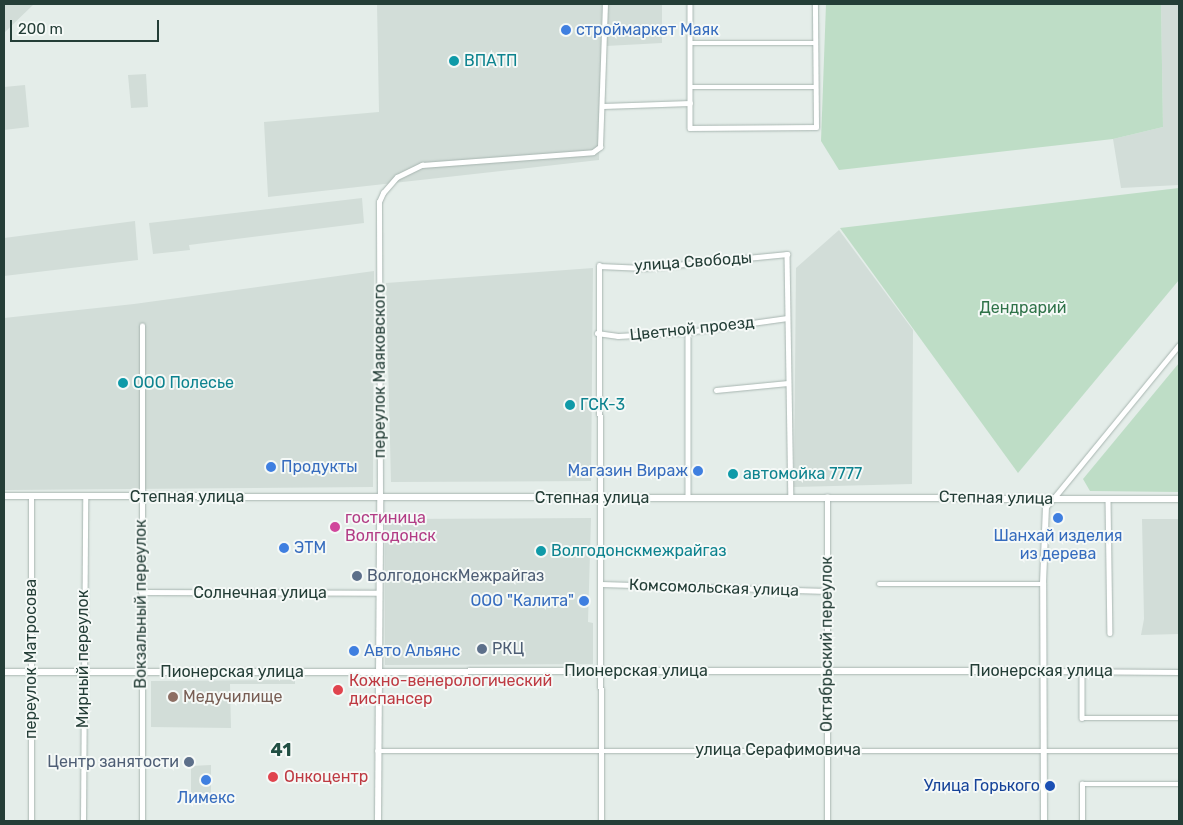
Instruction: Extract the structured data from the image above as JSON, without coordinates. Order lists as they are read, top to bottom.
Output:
{
  "streets": {
    "main road": ["Степная улица"],
    "street": [
      "улица Свободы",
      "Цветной проезд",
      "переулок Маяковского",
      "Комсомольская улица",
      "Солнечная улица",
      "Вокзальный переулок",
      "Октябрьский переулок",
      "переулок Матросова",
      "Мирный переулок",
      "Пионерская улица",
      "улица Серафимовича"
    ]
  },
  "crossings": [
    ["улица Свободы", "Цветной проезд"],
    ["переулок Маяковского", "Степная улица"],
    ["переулок Маяковского", "Солнечная улица"],
    ["переулок Маяковского", "Пионерская улица"],
    ["переулок Маяковского", "улица Серафимовича"],
    ["Степная улица", "Вокзальный переулок"],
    ["Степная улица", "Октябрьский переулок"],
    ["Степная улица", "переулок Матросова"],
    ["Степная улица", "Мирный переулок"],
    ["Комсомольская улица", "Октябрьский переулок"],
    ["Солнечная улица", "Вокзальный переулок"],
    ["Вокзальный переулок", "Пионерская улица"],
    ["Октябрьский переулок", "Пионерская улица"],
    ["Октябрьский переулок", "улица Серафимовича"],
    ["переулок Матросова", "Пионерская улица"],
    ["Мирный переулок", "Пионерская улица"]
  ],
  "districts": ["41"],
  "parks": ["Дендрарий"],
  "places": [
    "строймаркет Маяк",
    "ВПАТП",
    "ООО Полесье",
    "ГСК-3",
    "Продукты",
    "Магазин Вираж",
    "автомойка 7777",
    "Шанхай изделия из дерева",
    "гостиница Волгодонск",
    "ЭТМ",
    "Волгодонскмежрайгаз",
    "ВолгодонскМежрайгаз",
    "ООО \"Калита\"",
    "РКЦ",
    "Авто Альянс",
    "Кожно-венерологический диспансер",
    "Медучилище",
    "Центр занятости",
    "Онкоцентр",
    "Лимекс",
    "Улица Горького"
  ],
  "scale_bar": "200 m"
}
